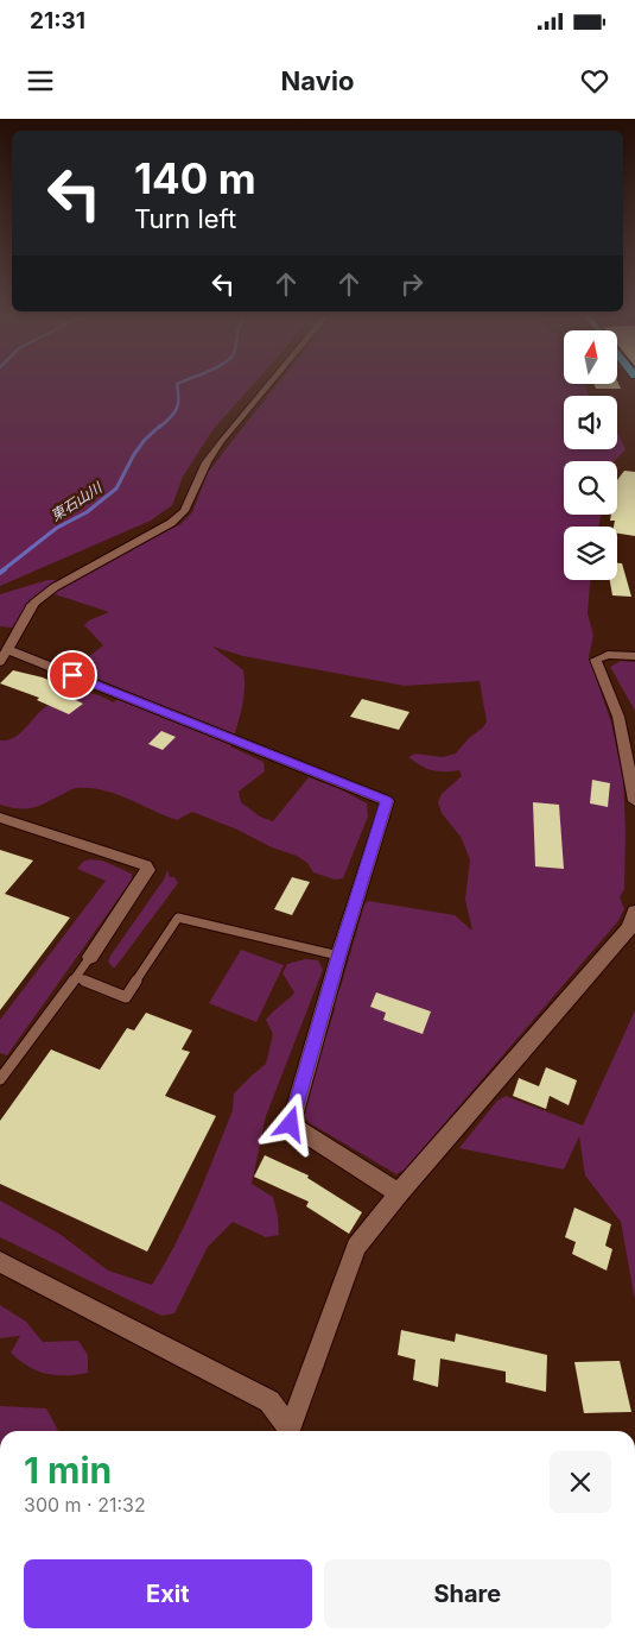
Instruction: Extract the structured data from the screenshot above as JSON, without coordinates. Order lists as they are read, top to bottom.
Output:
{
  "water": ["東石山川"],
  "north": "top",
  "page": {
    "status": "21:31",
    "header": "Navio",
    "turn": ["140 m", "Turn left"],
    "heading": ["1 min", "300 m · 21:32"],
    "buttons": ["Exit", "Share"]
  }
}
